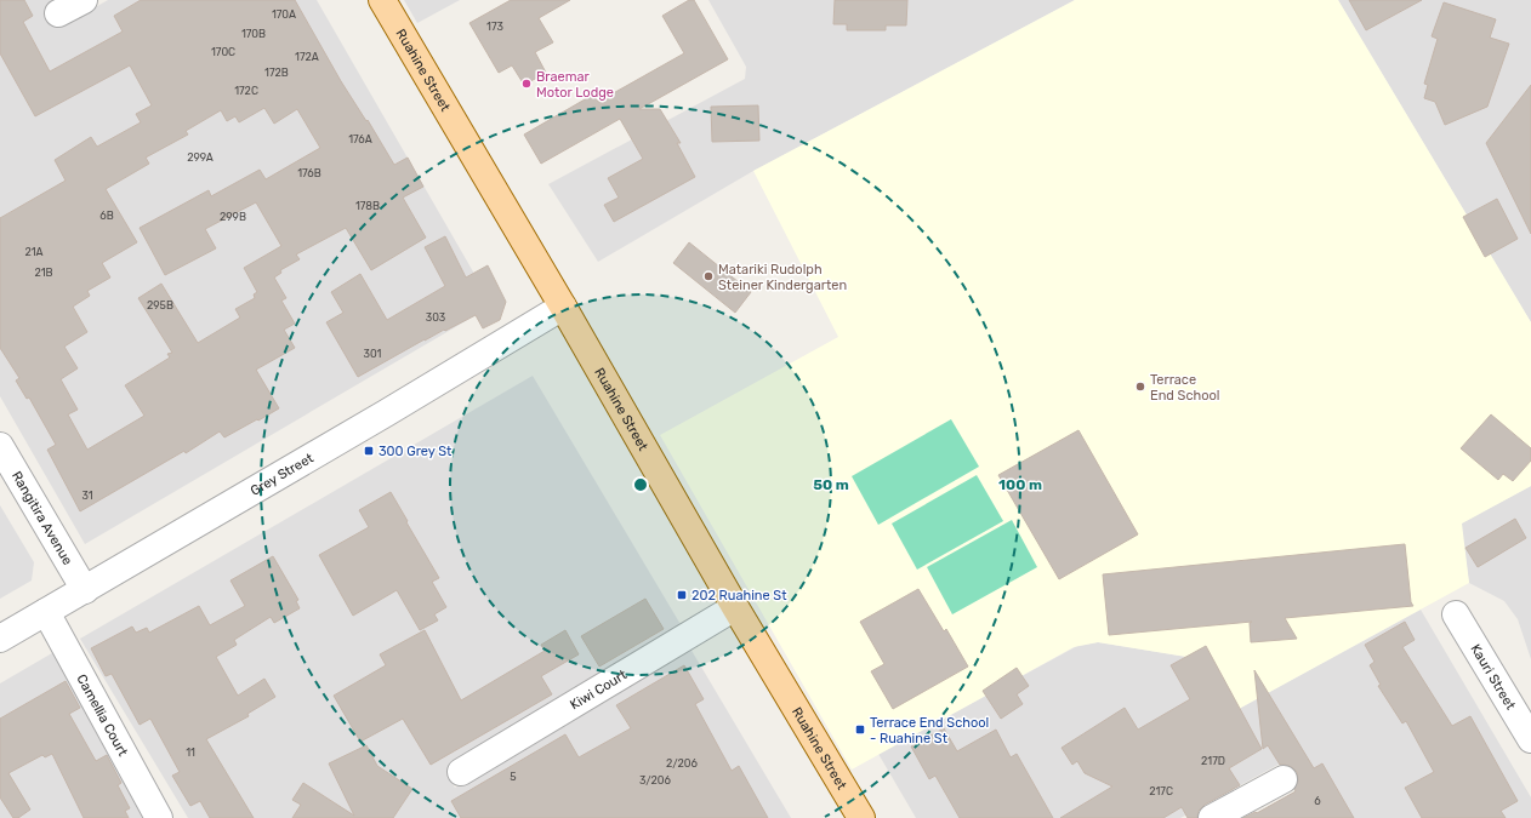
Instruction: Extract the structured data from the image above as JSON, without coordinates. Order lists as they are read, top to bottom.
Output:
{
  "streets": {
    "main road": ["Ruahine Street"],
    "street": [
      "Grey Street",
      "Rangitira Avenue",
      "Kauri Street",
      "Kiwi Court",
      "Camellia Court"
    ]
  },
  "crossings": [
    ["Ruahine Street", "Grey Street"],
    ["Ruahine Street", "Kiwi Court"],
    ["Grey Street", "Rangitira Avenue"],
    ["Grey Street", "Camellia Court"]
  ],
  "places": {
    "other": ["Braemar Motor Lodge", "Matariki Rudolph Steiner Kindergarten", "Terrace End School"],
    "transit": ["300 Grey St", "202 Ruahine St", "Terrace End School - Ruahine St"]
  },
  "house_numbers": [
    "170A",
    "173",
    "170B",
    "170C",
    "172A",
    "172B",
    "172C",
    "176A",
    "299A",
    "176B",
    "178B",
    "6B",
    "299B",
    "21A",
    "21B",
    "295B",
    "303",
    "301",
    "31",
    "11",
    "217D",
    "2/206",
    "5",
    "3/206",
    "217C",
    "6"
  ],
  "rings": ["50 m", "100 m"]
}
